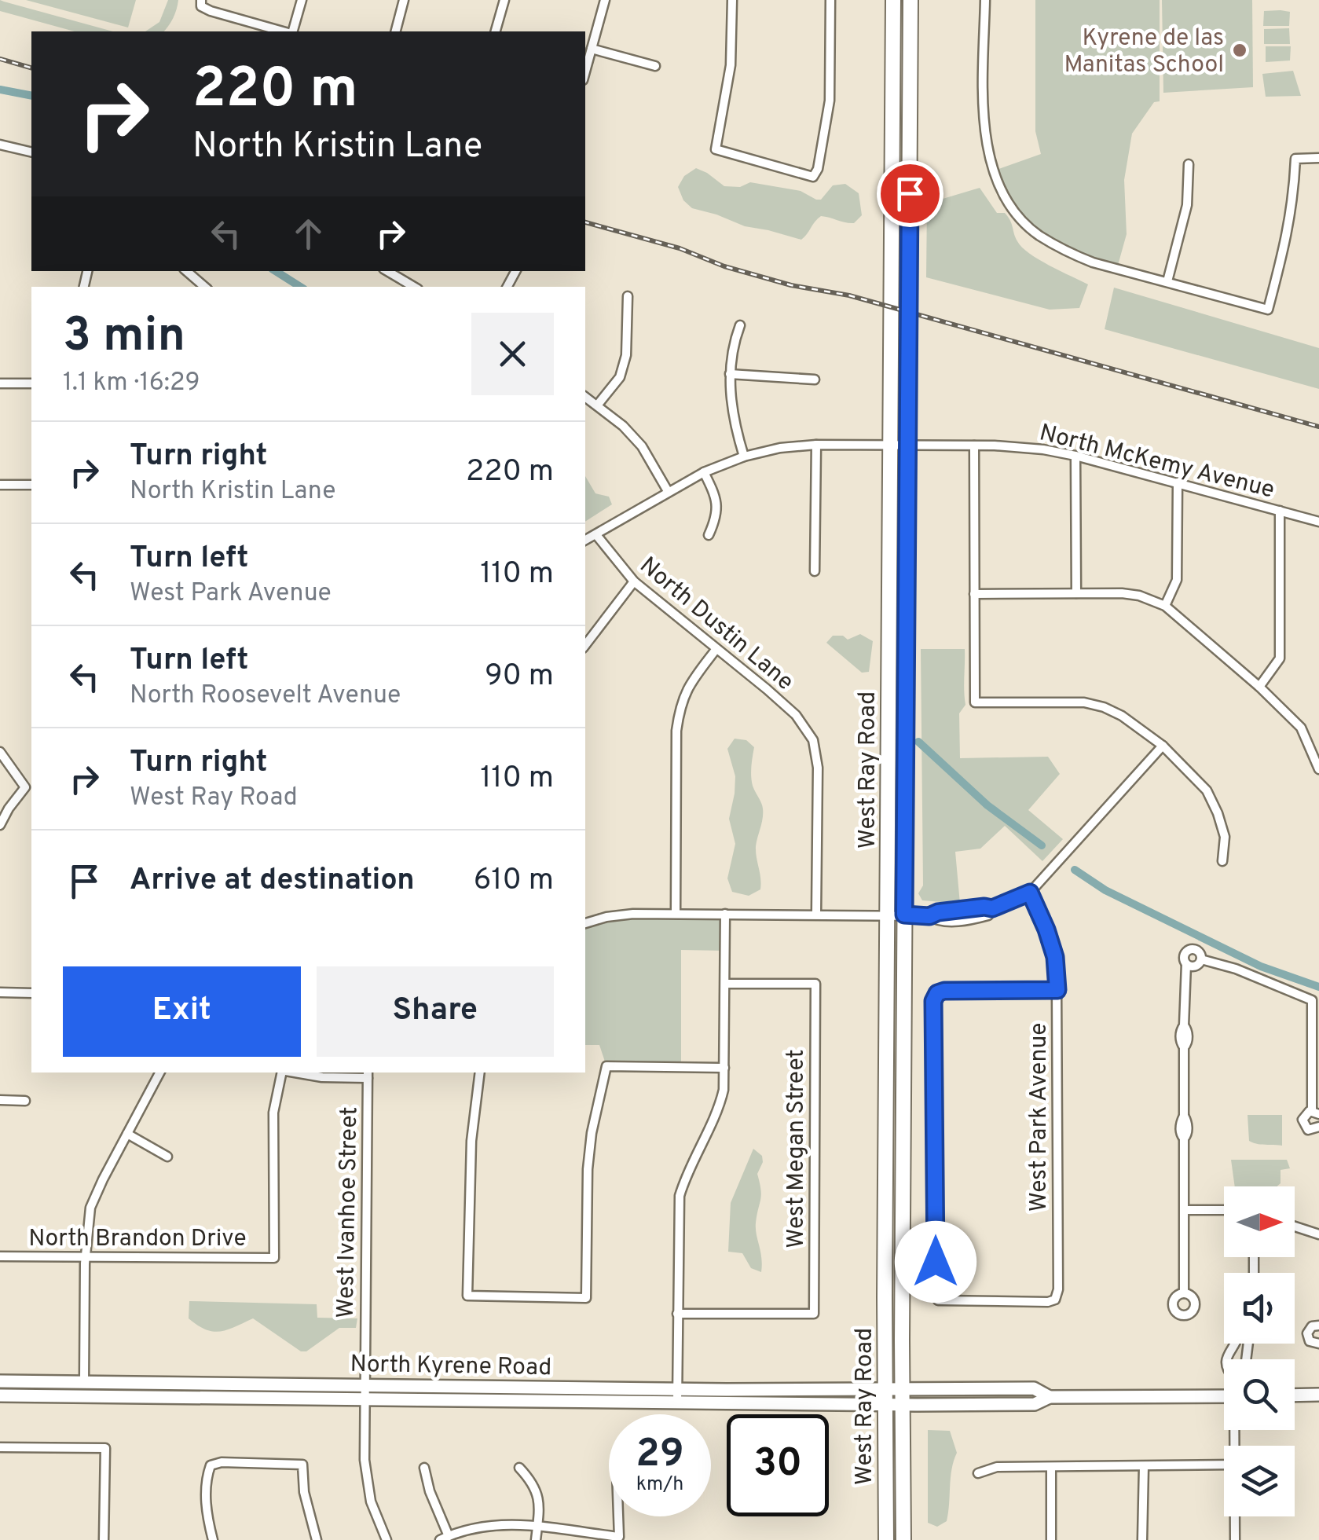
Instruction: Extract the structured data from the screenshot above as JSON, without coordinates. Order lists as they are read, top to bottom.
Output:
{
  "streets": {
    "main road": ["West Ray Road", "North Kyrene Road"],
    "street": [
      "North McKemy Avenue",
      "North Dustin Lane",
      "West Park Avenue",
      "West Megan Street",
      "West Ivanhoe Street",
      "North Brandon Drive"
    ]
  },
  "crossings": [
    ["North McKemy Avenue", "North Dustin Lane"],
    ["North McKemy Avenue", "West Ray Road"],
    ["West Ray Road", "North Kyrene Road"],
    ["West Ivanhoe Street", "North Kyrene Road"]
  ],
  "places": ["Kyrene de las Manitas School"],
  "north": "right",
  "page": {
    "turn": ["220 m", "North Kristin Lane"],
    "heading": ["3 min", "1.1 km · 16:29"],
    "list": [
      {
        "name": "Turn right",
        "note": "North Kristin Lane",
        "value": "220 m"
      },
      {
        "name": "Turn left",
        "note": "West Park Avenue",
        "value": "110 m"
      },
      {
        "name": "Turn left",
        "note": "North Roosevelt Avenue",
        "value": "90 m"
      },
      {
        "name": "Turn right",
        "note": "West Ray Road",
        "value": "110 m"
      },
      {
        "name": "Arrive at destination",
        "value": "610 m"
      }
    ],
    "buttons": ["Exit", "Share"],
    "speed": "29 km/h",
    "limit": "30"
  }
}
